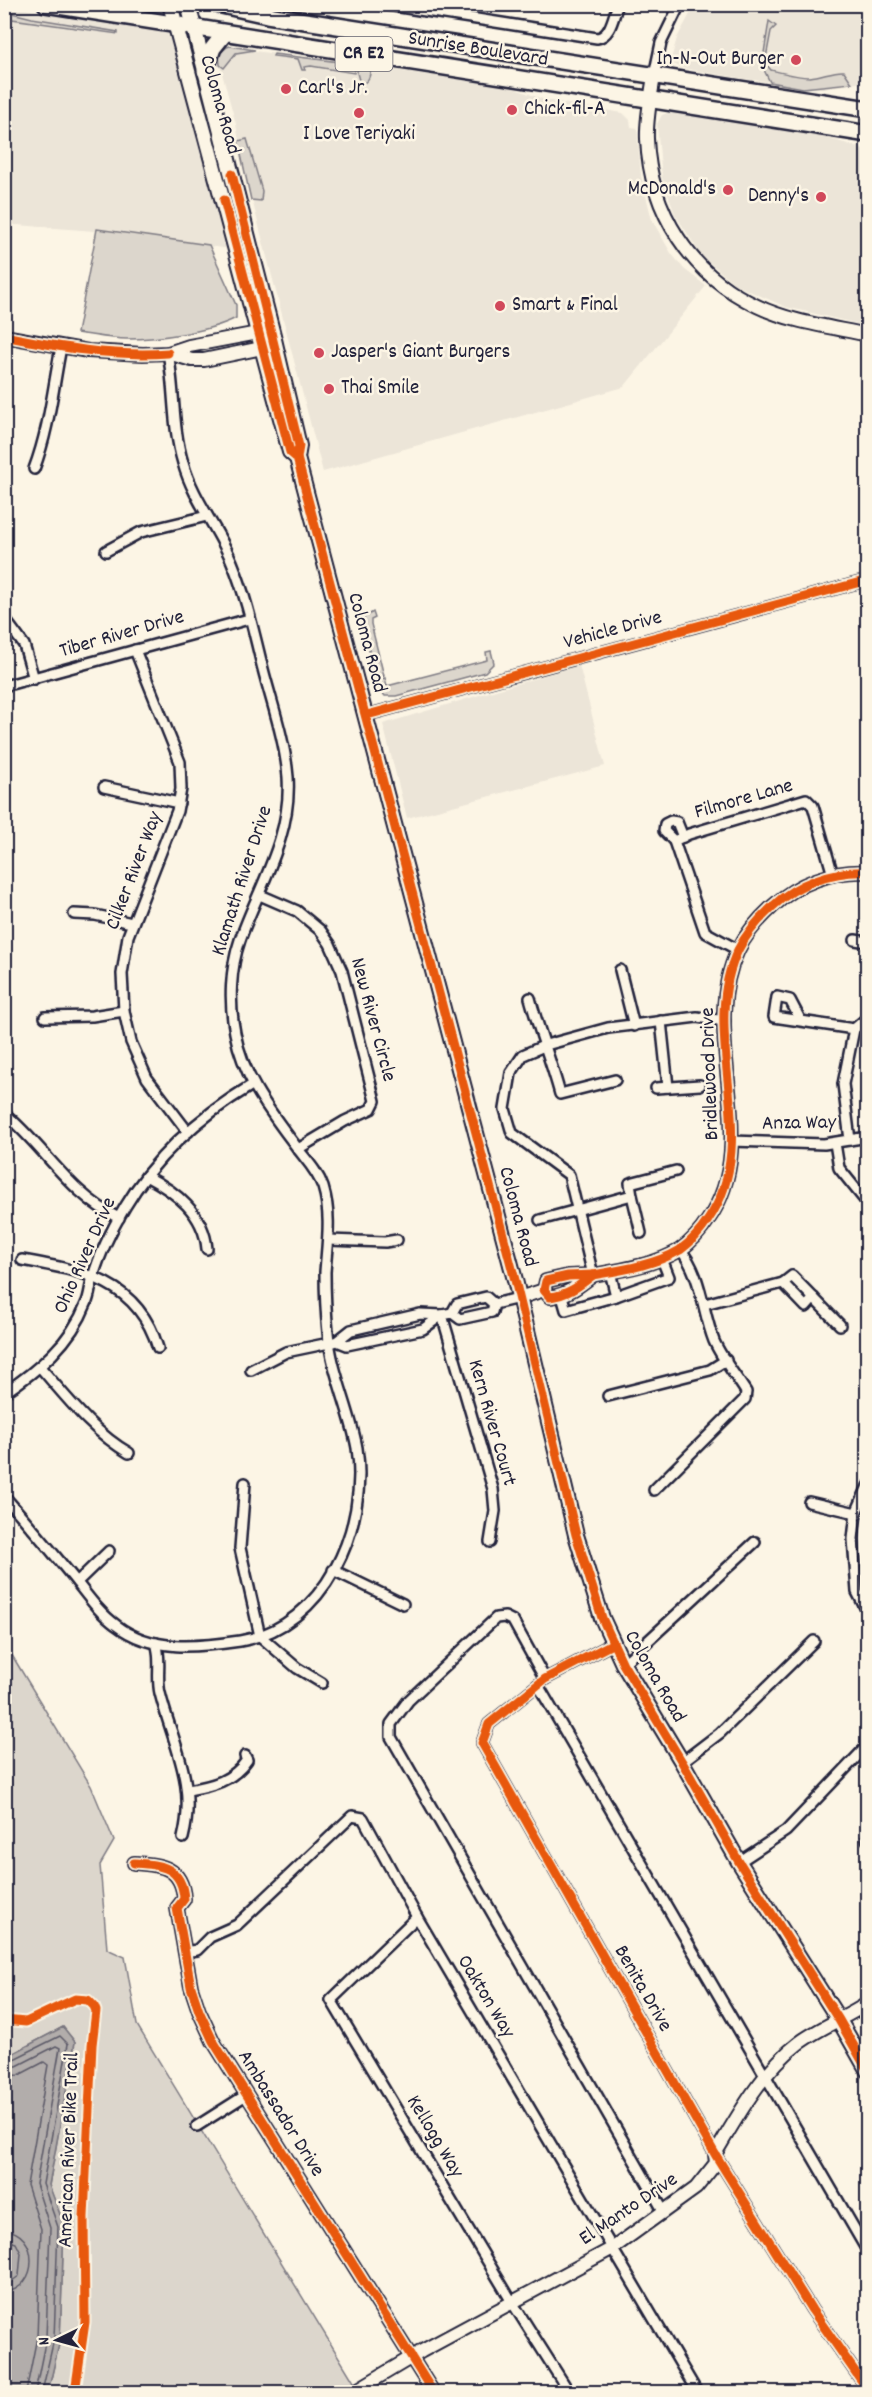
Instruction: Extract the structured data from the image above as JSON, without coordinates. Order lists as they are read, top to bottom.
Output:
{
  "streets": {
    "main road": ["Sunrise Boulevard", "CR E2", "Coloma Road"],
    "street": [
      "Vehicle Drive",
      "Tiber River Drive",
      "Filmore Lane",
      "Cilker River Way",
      "Klamath River Drive",
      "New River Circle",
      "Bridlewood Drive",
      "Anza Way",
      "Ohio River Drive",
      "Kern River Court",
      "Benita Drive",
      "Oakton Way",
      "Ambassador Drive",
      "Kellogg Way",
      "El Manto Drive"
    ],
    "cycle path": ["American River Bike Trail"]
  },
  "crossings": [
    ["Sunrise Boulevard", "Coloma Road"],
    ["Coloma Road", "Vehicle Drive"],
    ["Coloma Road", "Bridlewood Drive"],
    ["Coloma Road", "Benita Drive"],
    ["Coloma Road", "El Manto Drive"],
    ["Tiber River Drive", "Cilker River Way"],
    ["Tiber River Drive", "Klamath River Drive"],
    ["Filmore Lane", "Bridlewood Drive"],
    ["Cilker River Way", "Ohio River Drive"],
    ["Klamath River Drive", "New River Circle"],
    ["Klamath River Drive", "Ohio River Drive"],
    ["Bridlewood Drive", "Anza Way"],
    ["Benita Drive", "El Manto Drive"],
    ["Oakton Way", "Ambassador Drive"],
    ["Oakton Way", "Kellogg Way"],
    ["Oakton Way", "El Manto Drive"],
    ["Ambassador Drive", "El Manto Drive"],
    ["Kellogg Way", "El Manto Drive"]
  ],
  "places": [
    "In-N-Out Burger",
    "Carl's Jr.",
    "Chick-fil-A",
    "I Love Teriyaki",
    "McDonald's",
    "Denny's",
    "Smart & Final",
    "Jasper's Giant Burgers",
    "Thai Smile"
  ],
  "north": "left"
}
